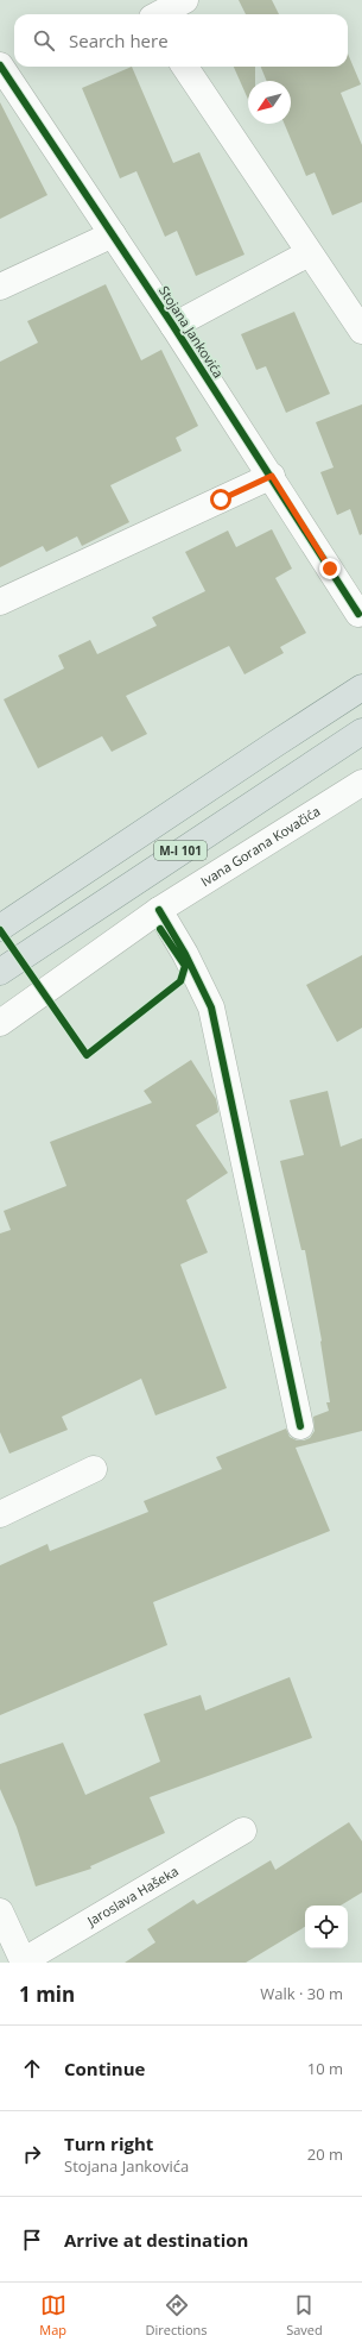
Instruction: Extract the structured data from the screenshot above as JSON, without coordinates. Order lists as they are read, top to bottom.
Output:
{
  "streets": {
    "main road": ["M-I 101"],
    "street": ["Stojana Jankovića", "Ivana Gorana Kovačića", "Jaroslava Hašeka"]
  },
  "north": "bottom left",
  "page": {
    "search": "Search here",
    "heading": ["1 min", "Walk · 30 m"],
    "list": [
      ["Continue", "10 m"],
      ["Turn right", "Stojana Jankovića", "20 m"],
      "Arrive at destination"
    ],
    "nav": ["Map", "Directions", "Saved"]
  }
}
